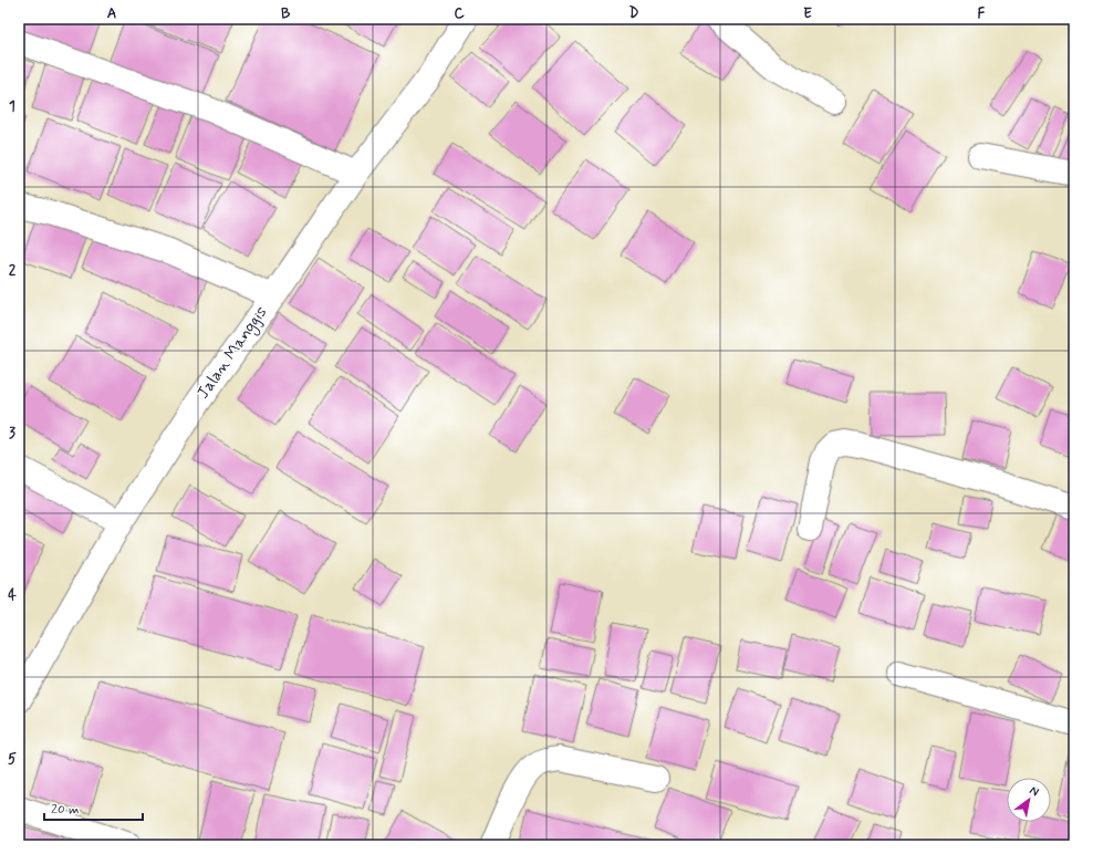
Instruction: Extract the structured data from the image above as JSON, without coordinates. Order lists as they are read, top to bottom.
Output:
{
  "streets": {
    "street": ["Jalan Manggis"]
  },
  "scale_bar": "20 m",
  "north": "top right",
  "grid": {
    "columns": [
      "A",
      "B",
      "C",
      "D",
      "E",
      "F"
    ],
    "rows": [
      "1",
      "2",
      "3",
      "4",
      "5"
    ]
  }
}
